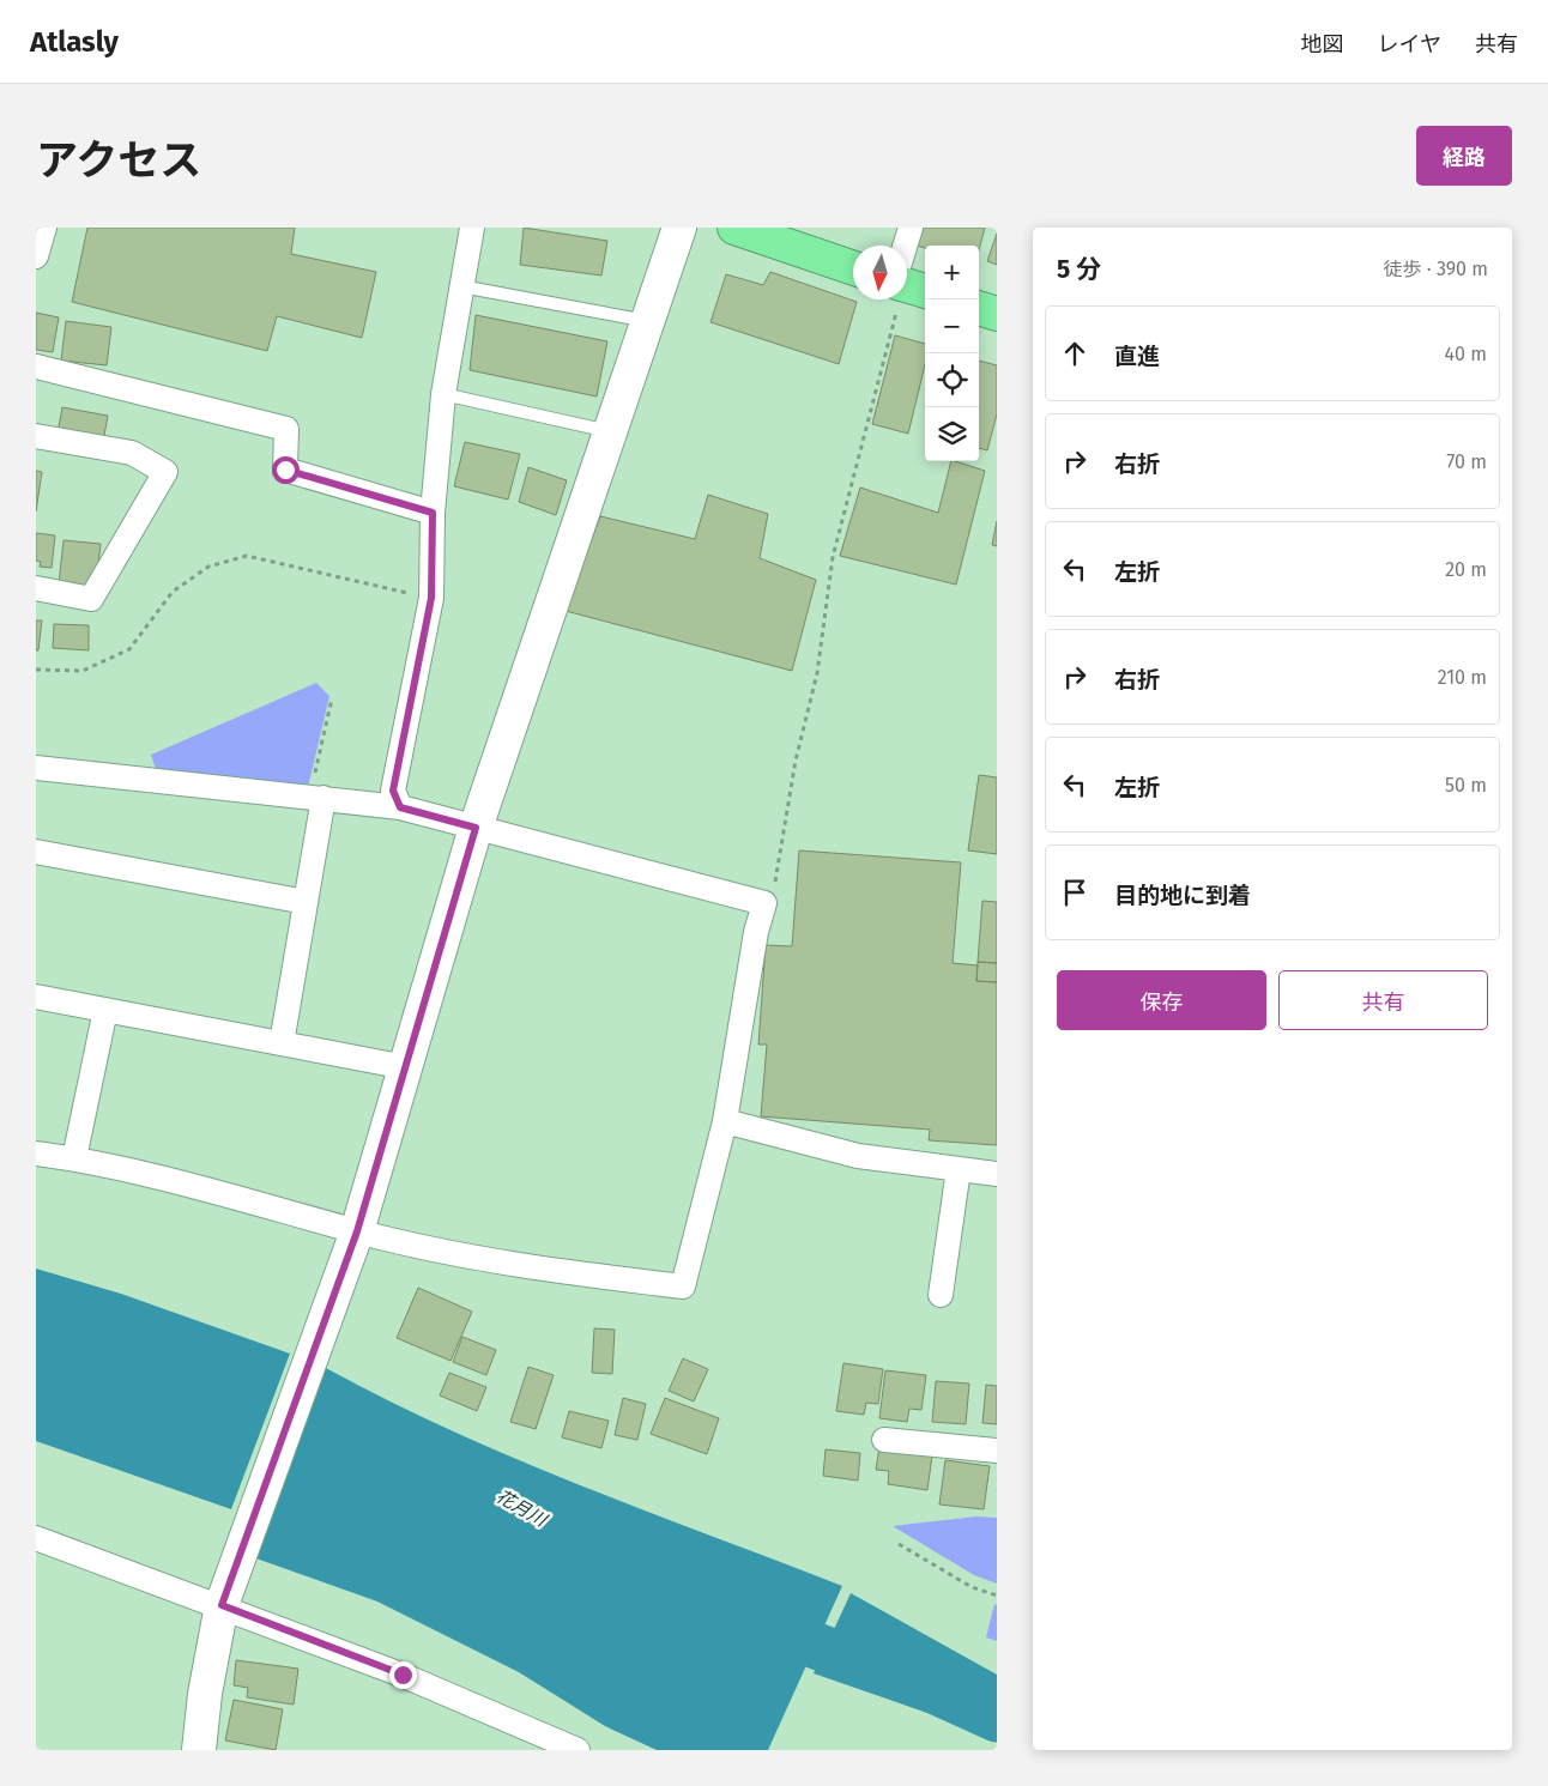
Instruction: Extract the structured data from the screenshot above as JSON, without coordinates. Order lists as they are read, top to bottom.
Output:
{
  "water": ["花月川"],
  "north": "bottom",
  "page": {
    "header": "Atlasly",
    "nav": ["地図", "レイヤ", "共有"],
    "title": "アクセス",
    "buttons": [
      "経路",
      ["保存", "共有"]
    ],
    "heading": ["5 分", "徒歩 · 390 m"],
    "map_buttons": ["+", "−"],
    "list": [
      ["直進", "40 m"],
      ["右折", "70 m"],
      ["左折", "20 m"],
      ["右折", "210 m"],
      ["左折", "50 m"],
      "目的地に到着"
    ]
  }
}
